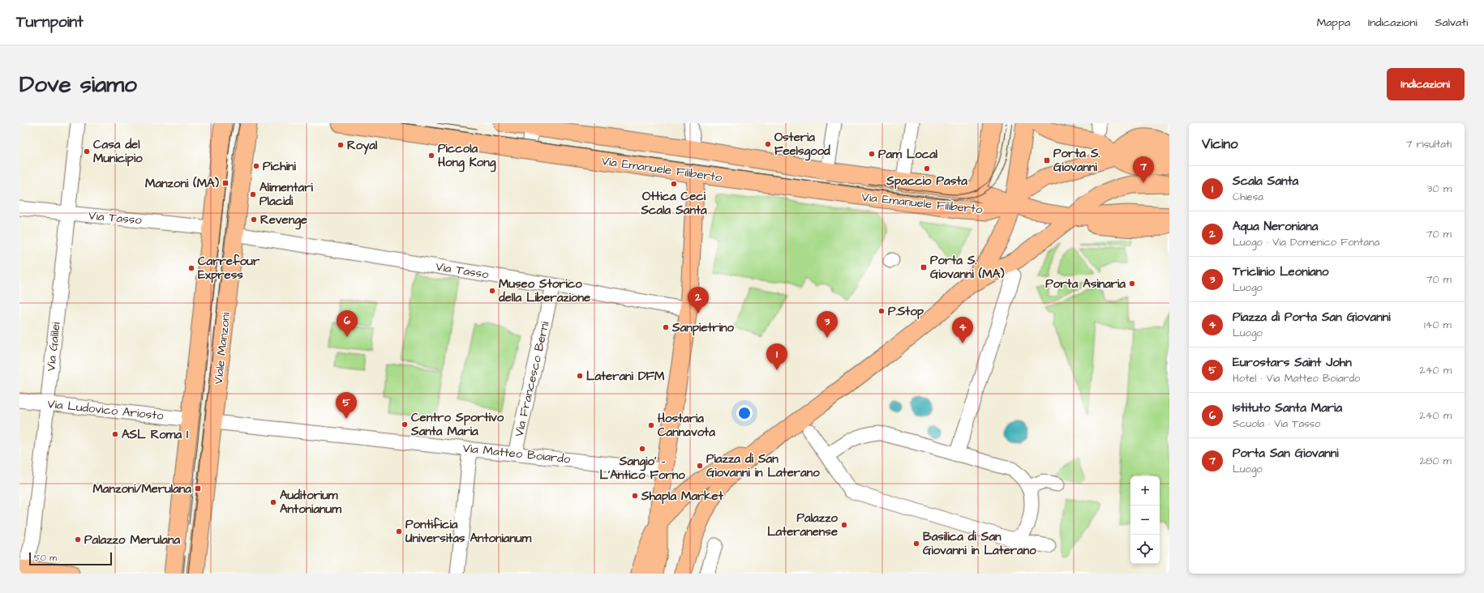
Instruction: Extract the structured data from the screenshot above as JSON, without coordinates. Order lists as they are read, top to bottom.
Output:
{
  "streets": {
    "main road": ["Via Emanuele Filiberto", "Viale Manzoni"],
    "street": [
      "Via Tasso",
      "Via Galilei",
      "Via Francesco Berni",
      "Via Ludovico Ariosto",
      "Via Matteo Boiardo"
    ]
  },
  "crossings": [
    ["Via Tasso", "Via Galilei"],
    ["Via Tasso", "Viale Manzoni"],
    ["Via Tasso", "Via Francesco Berni"],
    ["Via Galilei", "Via Ludovico Ariosto"],
    ["Viale Manzoni", "Via Ludovico Ariosto"],
    ["Viale Manzoni", "Via Matteo Boiardo"],
    ["Via Francesco Berni", "Via Matteo Boiardo"]
  ],
  "places": {
    "other": [
      "Osteria Feelsgood",
      "Royal",
      "Casa del Municipio",
      "Pam Local",
      "Piccola Hong Kong",
      "Pichini",
      "Spaccio Pasta",
      "Ottica Ceci Scala Santa",
      "Alimentari Placidi",
      "Revenge",
      "Carrefour Express",
      "Porta Asinaria",
      "Museo Storico della Liberazione",
      "P.Stop",
      "Sanpietrino",
      "Laterani DFM",
      "Centro Sportivo Santa Maria",
      "Hostaria Cannavota",
      "ASL Roma 1",
      "Sangio' - L'Antico Forno",
      "Piazza di San Giovanni in Laterano",
      "Shapla Market",
      "Auditorium Antonianum",
      "Palazzo Lateranense",
      "Pontificia Universitas Antonianum",
      "Palazzo Merulana",
      "Basilica di San Giovanni in Laterano"
    ],
    "transit": [
      "Porta S. Giovanni",
      "Manzoni (MA)",
      "Porta S. Giovanni (MA)",
      "Manzoni/Merulana"
    ]
  },
  "scale_bar": "50 m",
  "page": {
    "header": "Turnpoint",
    "nav": ["Mappa", "Indicazioni", "Salvati"],
    "buttons": "Indicazioni",
    "title": "Dove siamo",
    "heading": ["Vicino", "7 risultati"],
    "pins": [
      "7",
      "2",
      "6",
      "3",
      "4",
      "1",
      "5"
    ],
    "list": [
      {
        "mark": "1",
        "name": "Scala Santa",
        "note": "Chiesa",
        "value": "30 m"
      },
      {
        "mark": "2",
        "name": "Aqua Neroniana",
        "note": "Luogo · Via Domenico Fontana",
        "value": "70 m"
      },
      {
        "mark": "3",
        "name": "Triclinio Leoniano",
        "note": "Luogo",
        "value": "70 m"
      },
      {
        "mark": "4",
        "name": "Piazza di Porta San Giovanni",
        "note": "Luogo",
        "value": "140 m"
      },
      {
        "mark": "5",
        "name": "Eurostars Saint John",
        "note": "Hotel · Via Matteo Boiardo",
        "value": "240 m"
      },
      {
        "mark": "6",
        "name": "Istituto Santa Maria",
        "note": "Scuola · Via Tasso",
        "value": "240 m"
      },
      {
        "mark": "7",
        "name": "Porta San Giovanni",
        "note": "Luogo",
        "value": "280 m"
      }
    ],
    "map_buttons": ["+", "−"],
    "scale": "50 m"
  }
}
